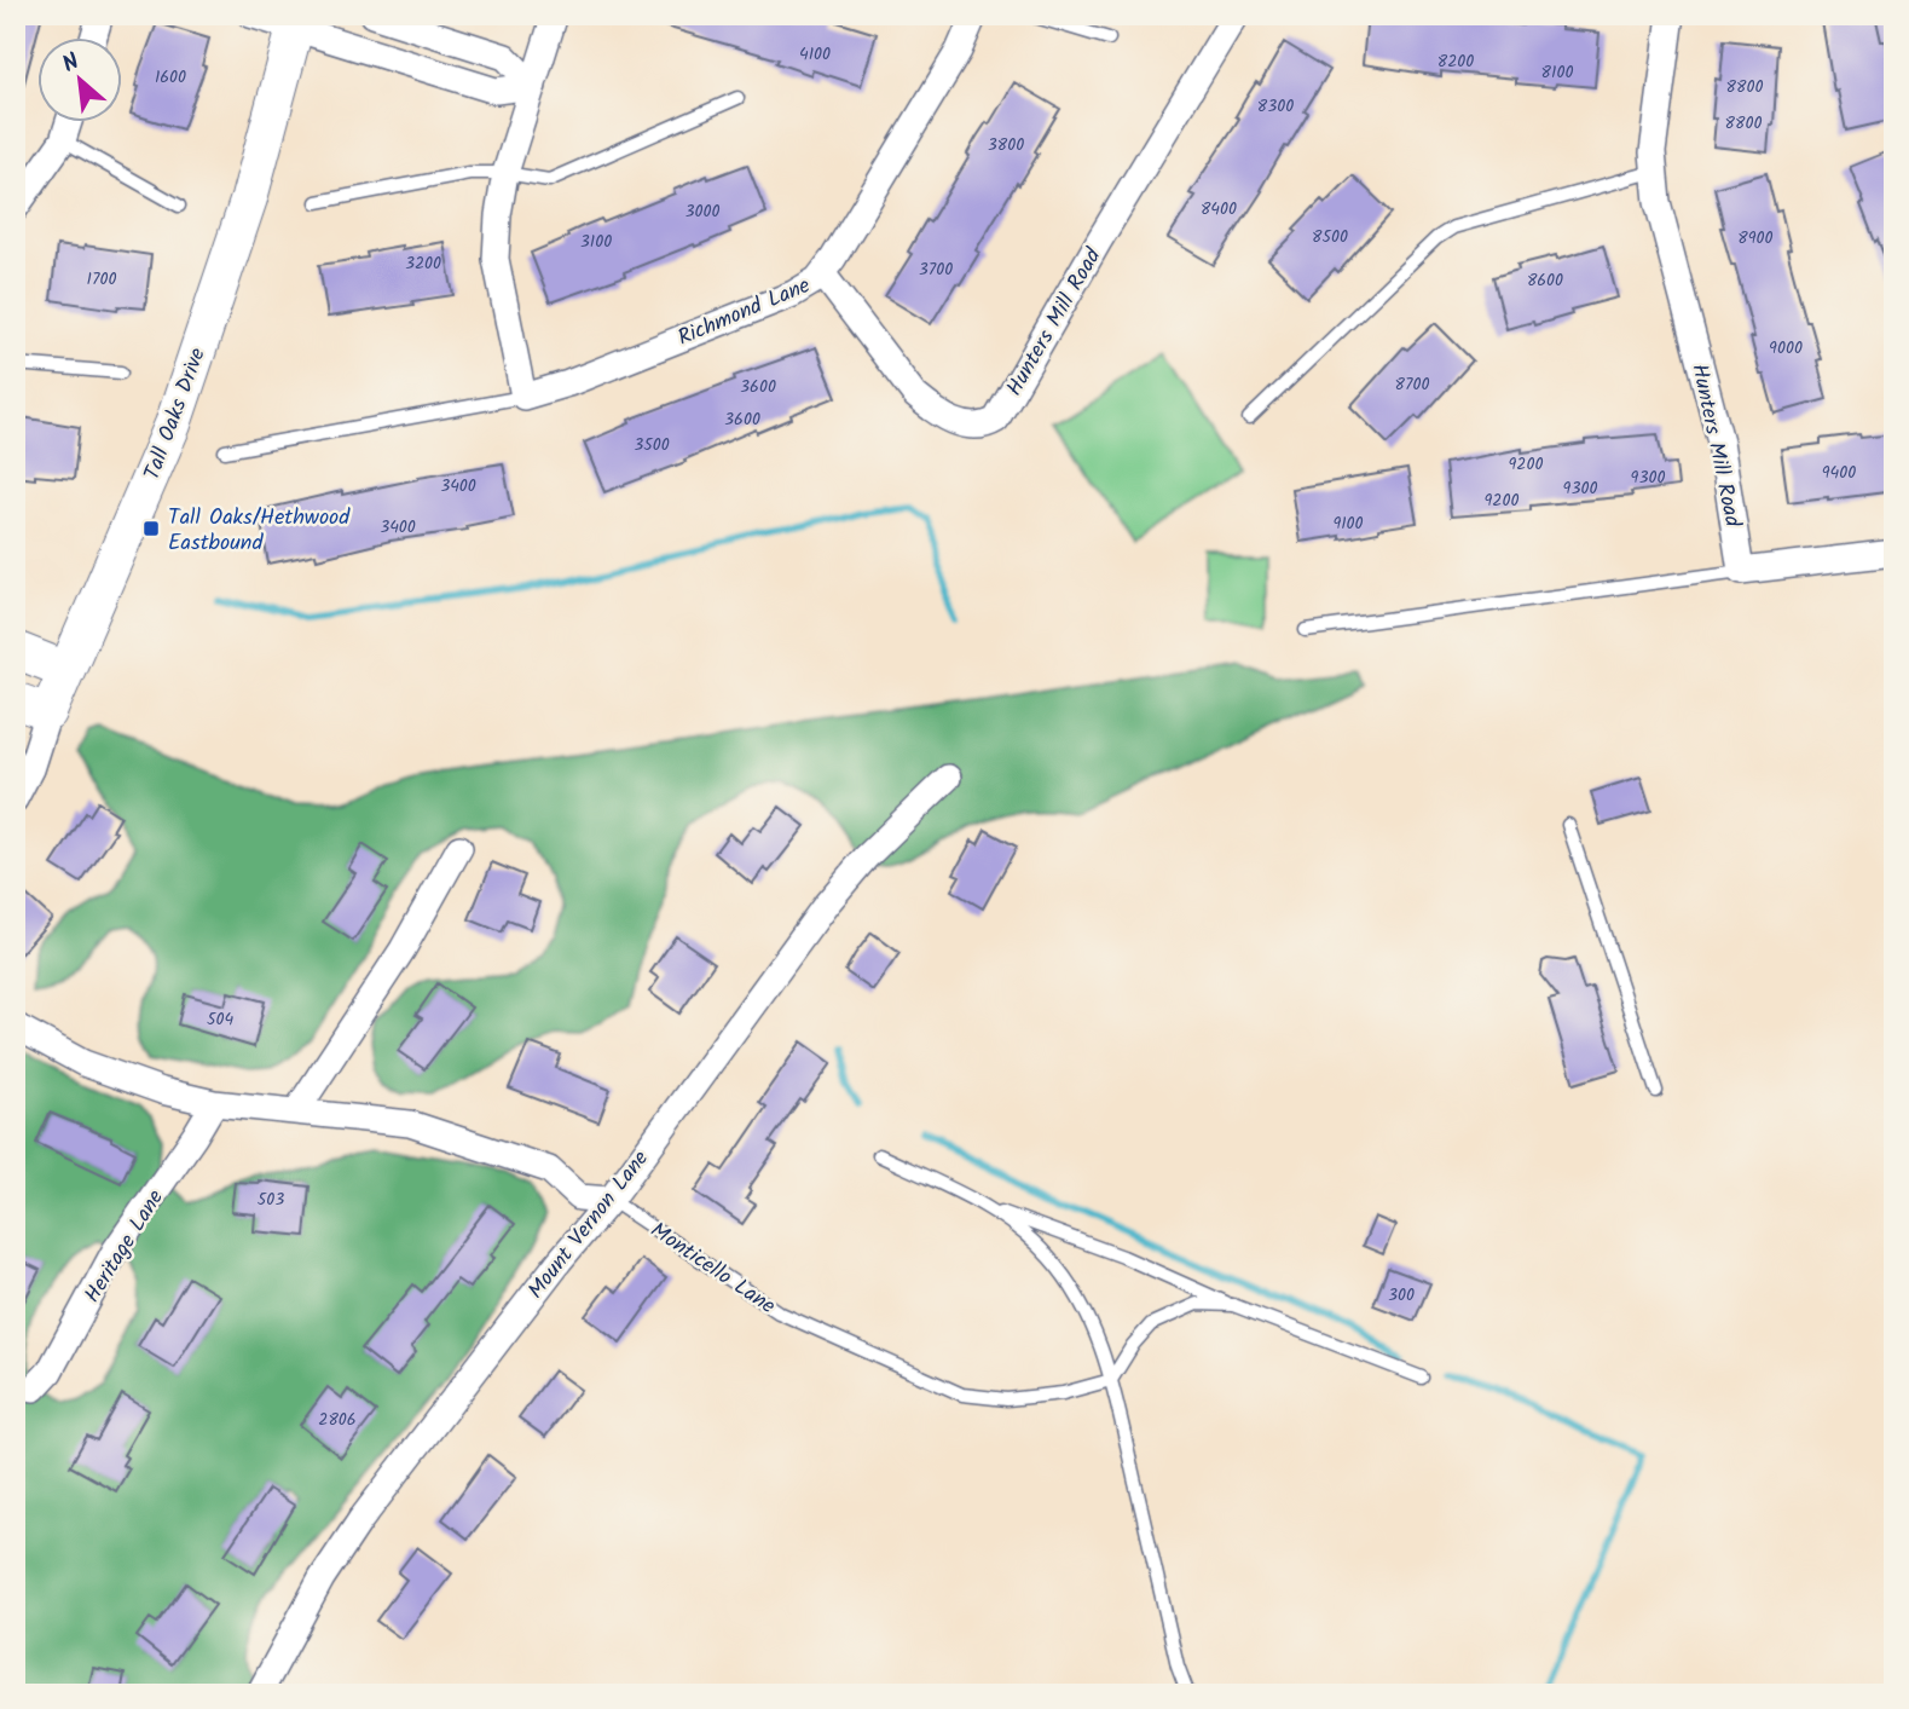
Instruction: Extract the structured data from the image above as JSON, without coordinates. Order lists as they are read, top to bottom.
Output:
{
  "streets": {
    "street": [
      "Richmond Lane",
      "Hunters Mill Road",
      "Tall Oaks Drive",
      "Mount Vernon Lane",
      "Heritage Lane",
      "Monticello Lane"
    ]
  },
  "crossings": [
    ["Richmond Lane", "Hunters Mill Road"],
    ["Mount Vernon Lane", "Monticello Lane"],
    ["Heritage Lane", "Monticello Lane"]
  ],
  "places": {
    "transit": ["Tall Oaks/Hethwood Eastbound"]
  },
  "house_numbers": [
    "4100",
    "8200",
    "8100",
    "1600",
    "8800",
    "8300",
    "8800",
    "3800",
    "8400",
    "3000",
    "8500",
    "8900",
    "3100",
    "3200",
    "3700",
    "1700",
    "8600",
    "9000",
    "8700",
    "3600",
    "3600",
    "3500",
    "9200",
    "9400",
    "9300",
    "3400",
    "9300",
    "9200",
    "9100",
    "3400",
    "504",
    "503",
    "300",
    "2806"
  ],
  "north": "top left"
}
